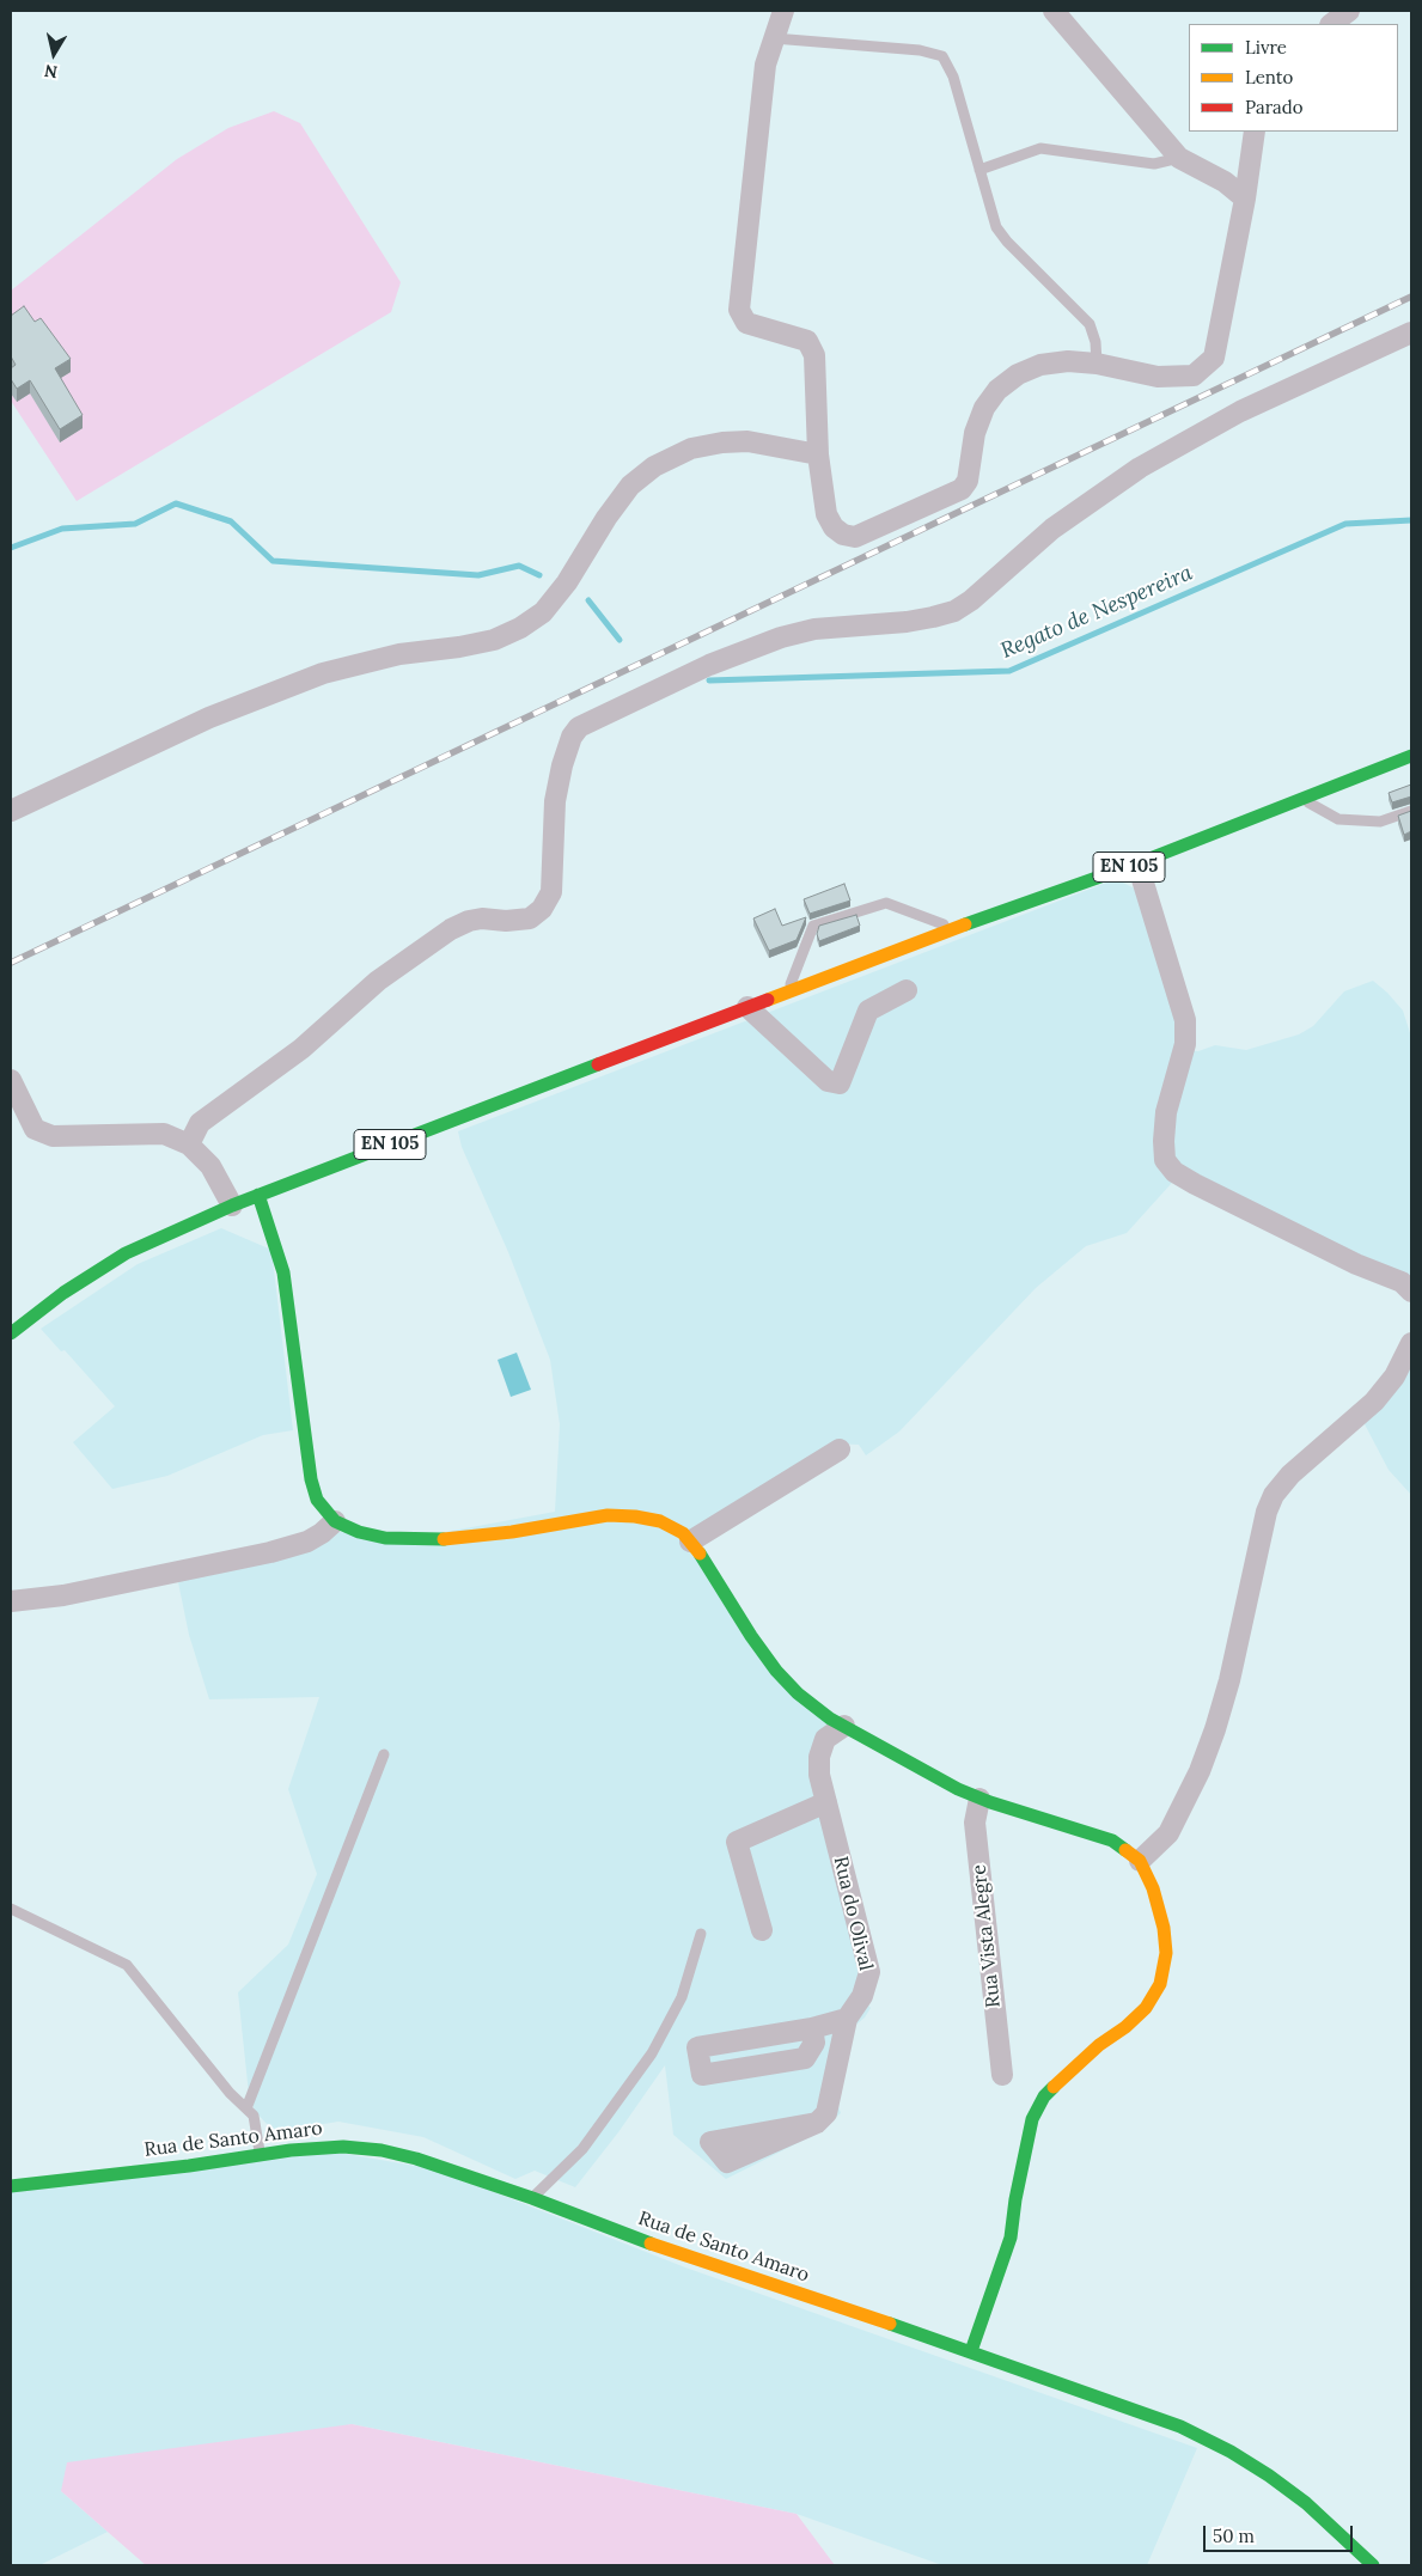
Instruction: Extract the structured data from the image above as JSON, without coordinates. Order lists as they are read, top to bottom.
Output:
{
  "streets": {
    "street": [
      "EN 105",
      "Rua do Olival",
      "Rua Vista Alegre",
      "Rua de Santo Amaro"
    ]
  },
  "water": ["Regato de Nespereira"],
  "legend": ["Livre", "Lento", "Parado"],
  "scale_bar": "50 m",
  "north": "bottom"
}
